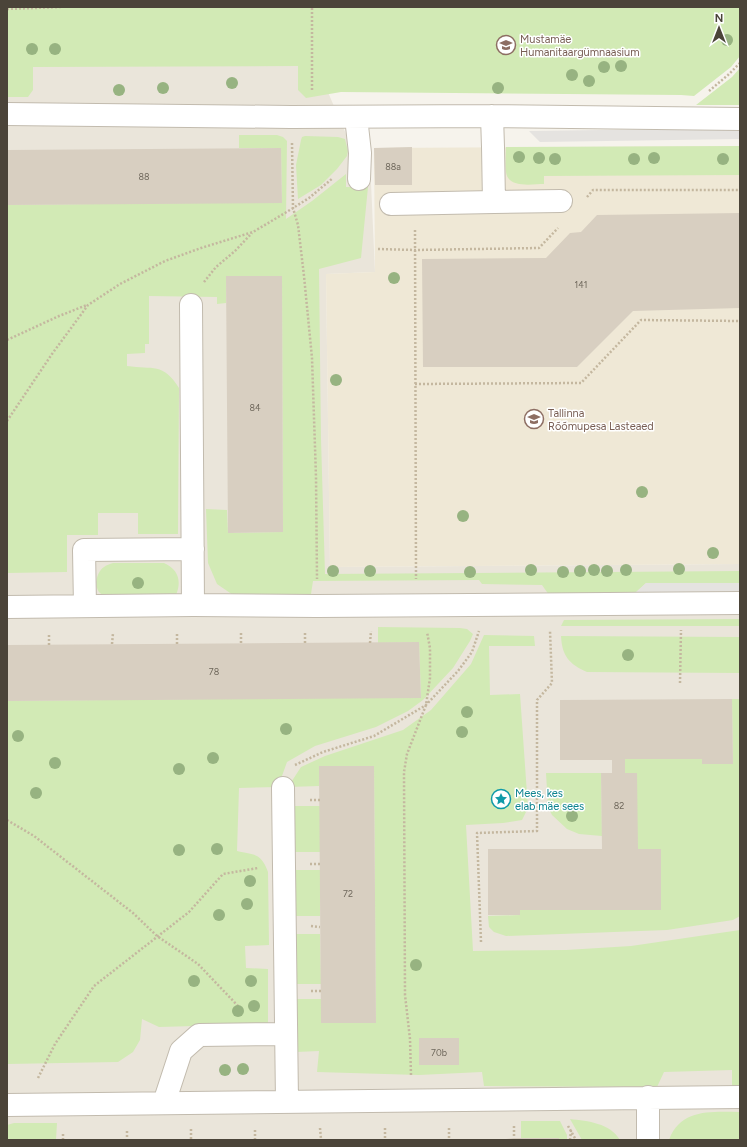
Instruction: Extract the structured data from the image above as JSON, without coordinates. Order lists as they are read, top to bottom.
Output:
{
  "places": {
    "school or university": ["Mustamäe Humanitaargümnaasium", "Tallinna Rõõmupesa Lasteaed"],
    "place": ["Mees, kes elab mäe sees"]
  },
  "house_numbers": [
    "88a",
    "88",
    "141",
    "84",
    "78",
    "82",
    "72",
    "70b"
  ],
  "north": "top"
}
